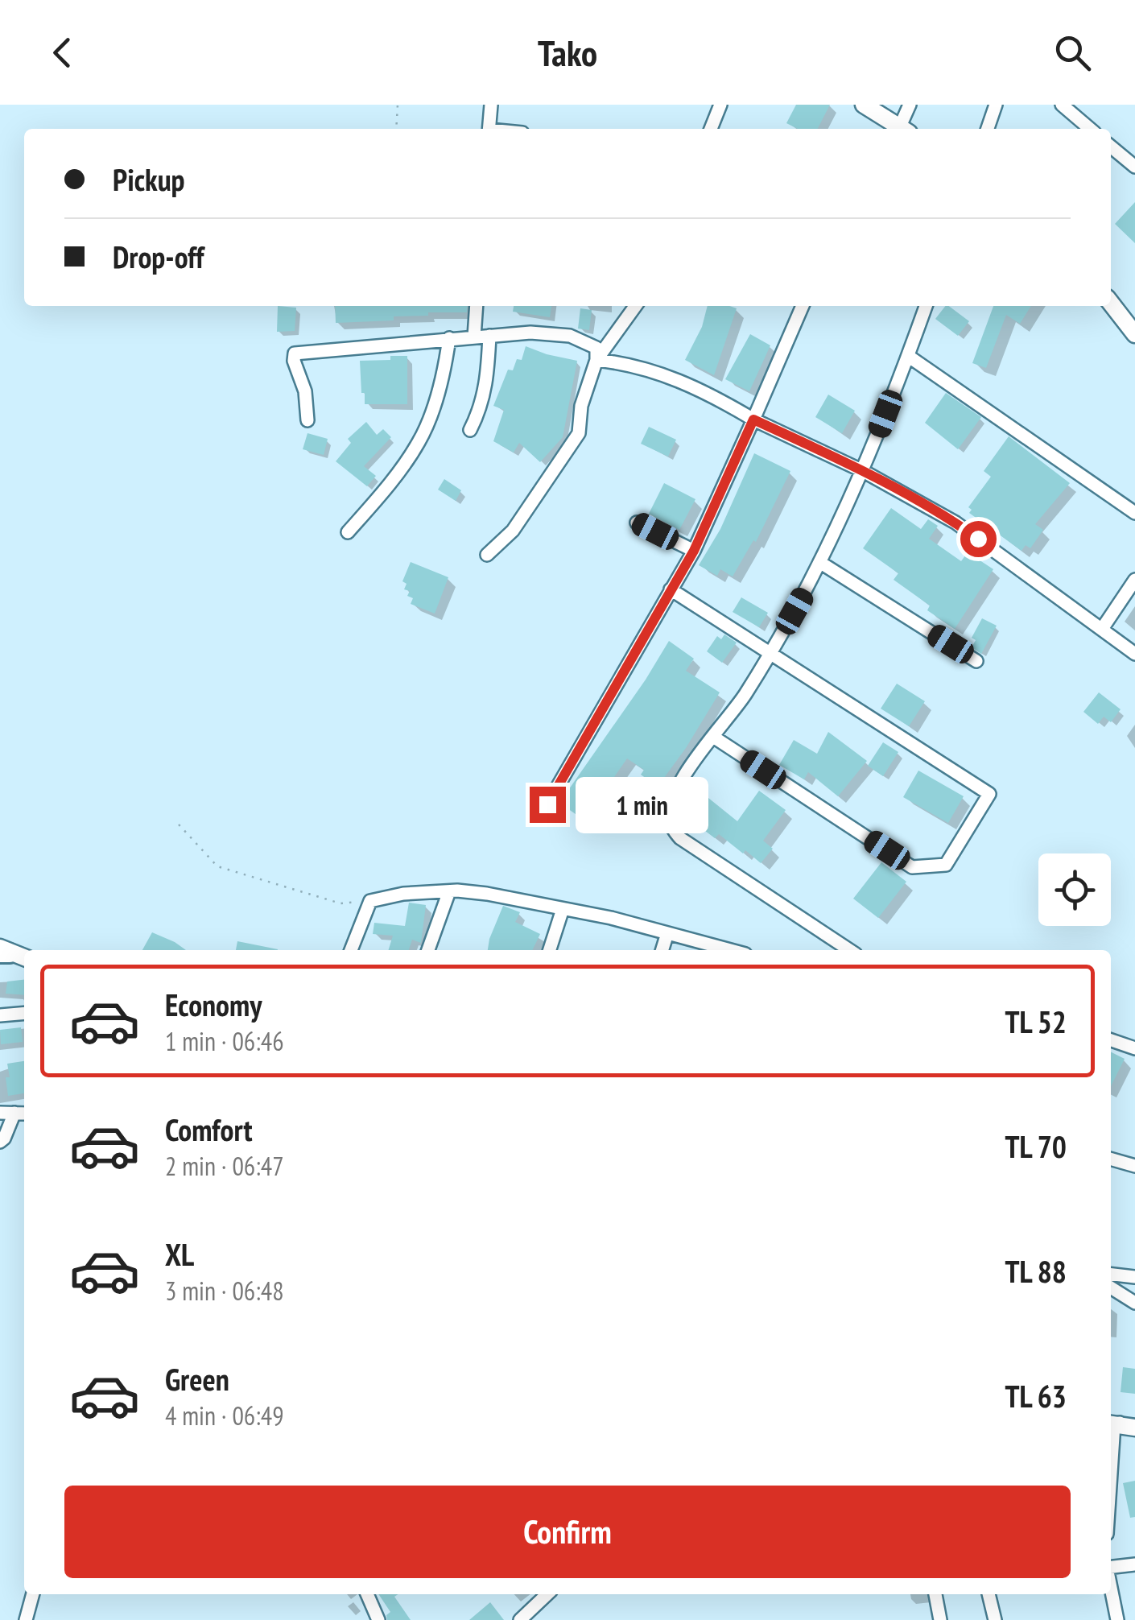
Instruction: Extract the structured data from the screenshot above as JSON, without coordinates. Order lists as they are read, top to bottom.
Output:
{
  "page": {
    "header": "Tako",
    "banner": ["Pickup", "Drop-off"],
    "bubble": "1 min",
    "list": [
      {
        "name": "Economy",
        "note": "1 min · 06:46",
        "value": "TL 52"
      },
      {
        "name": "Comfort",
        "note": "2 min · 06:47",
        "value": "TL 70"
      },
      {
        "name": "XL",
        "note": "3 min · 06:48",
        "value": "TL 88"
      },
      {
        "name": "Green",
        "note": "4 min · 06:49",
        "value": "TL 63"
      }
    ],
    "buttons": "Confirm"
  }
}
